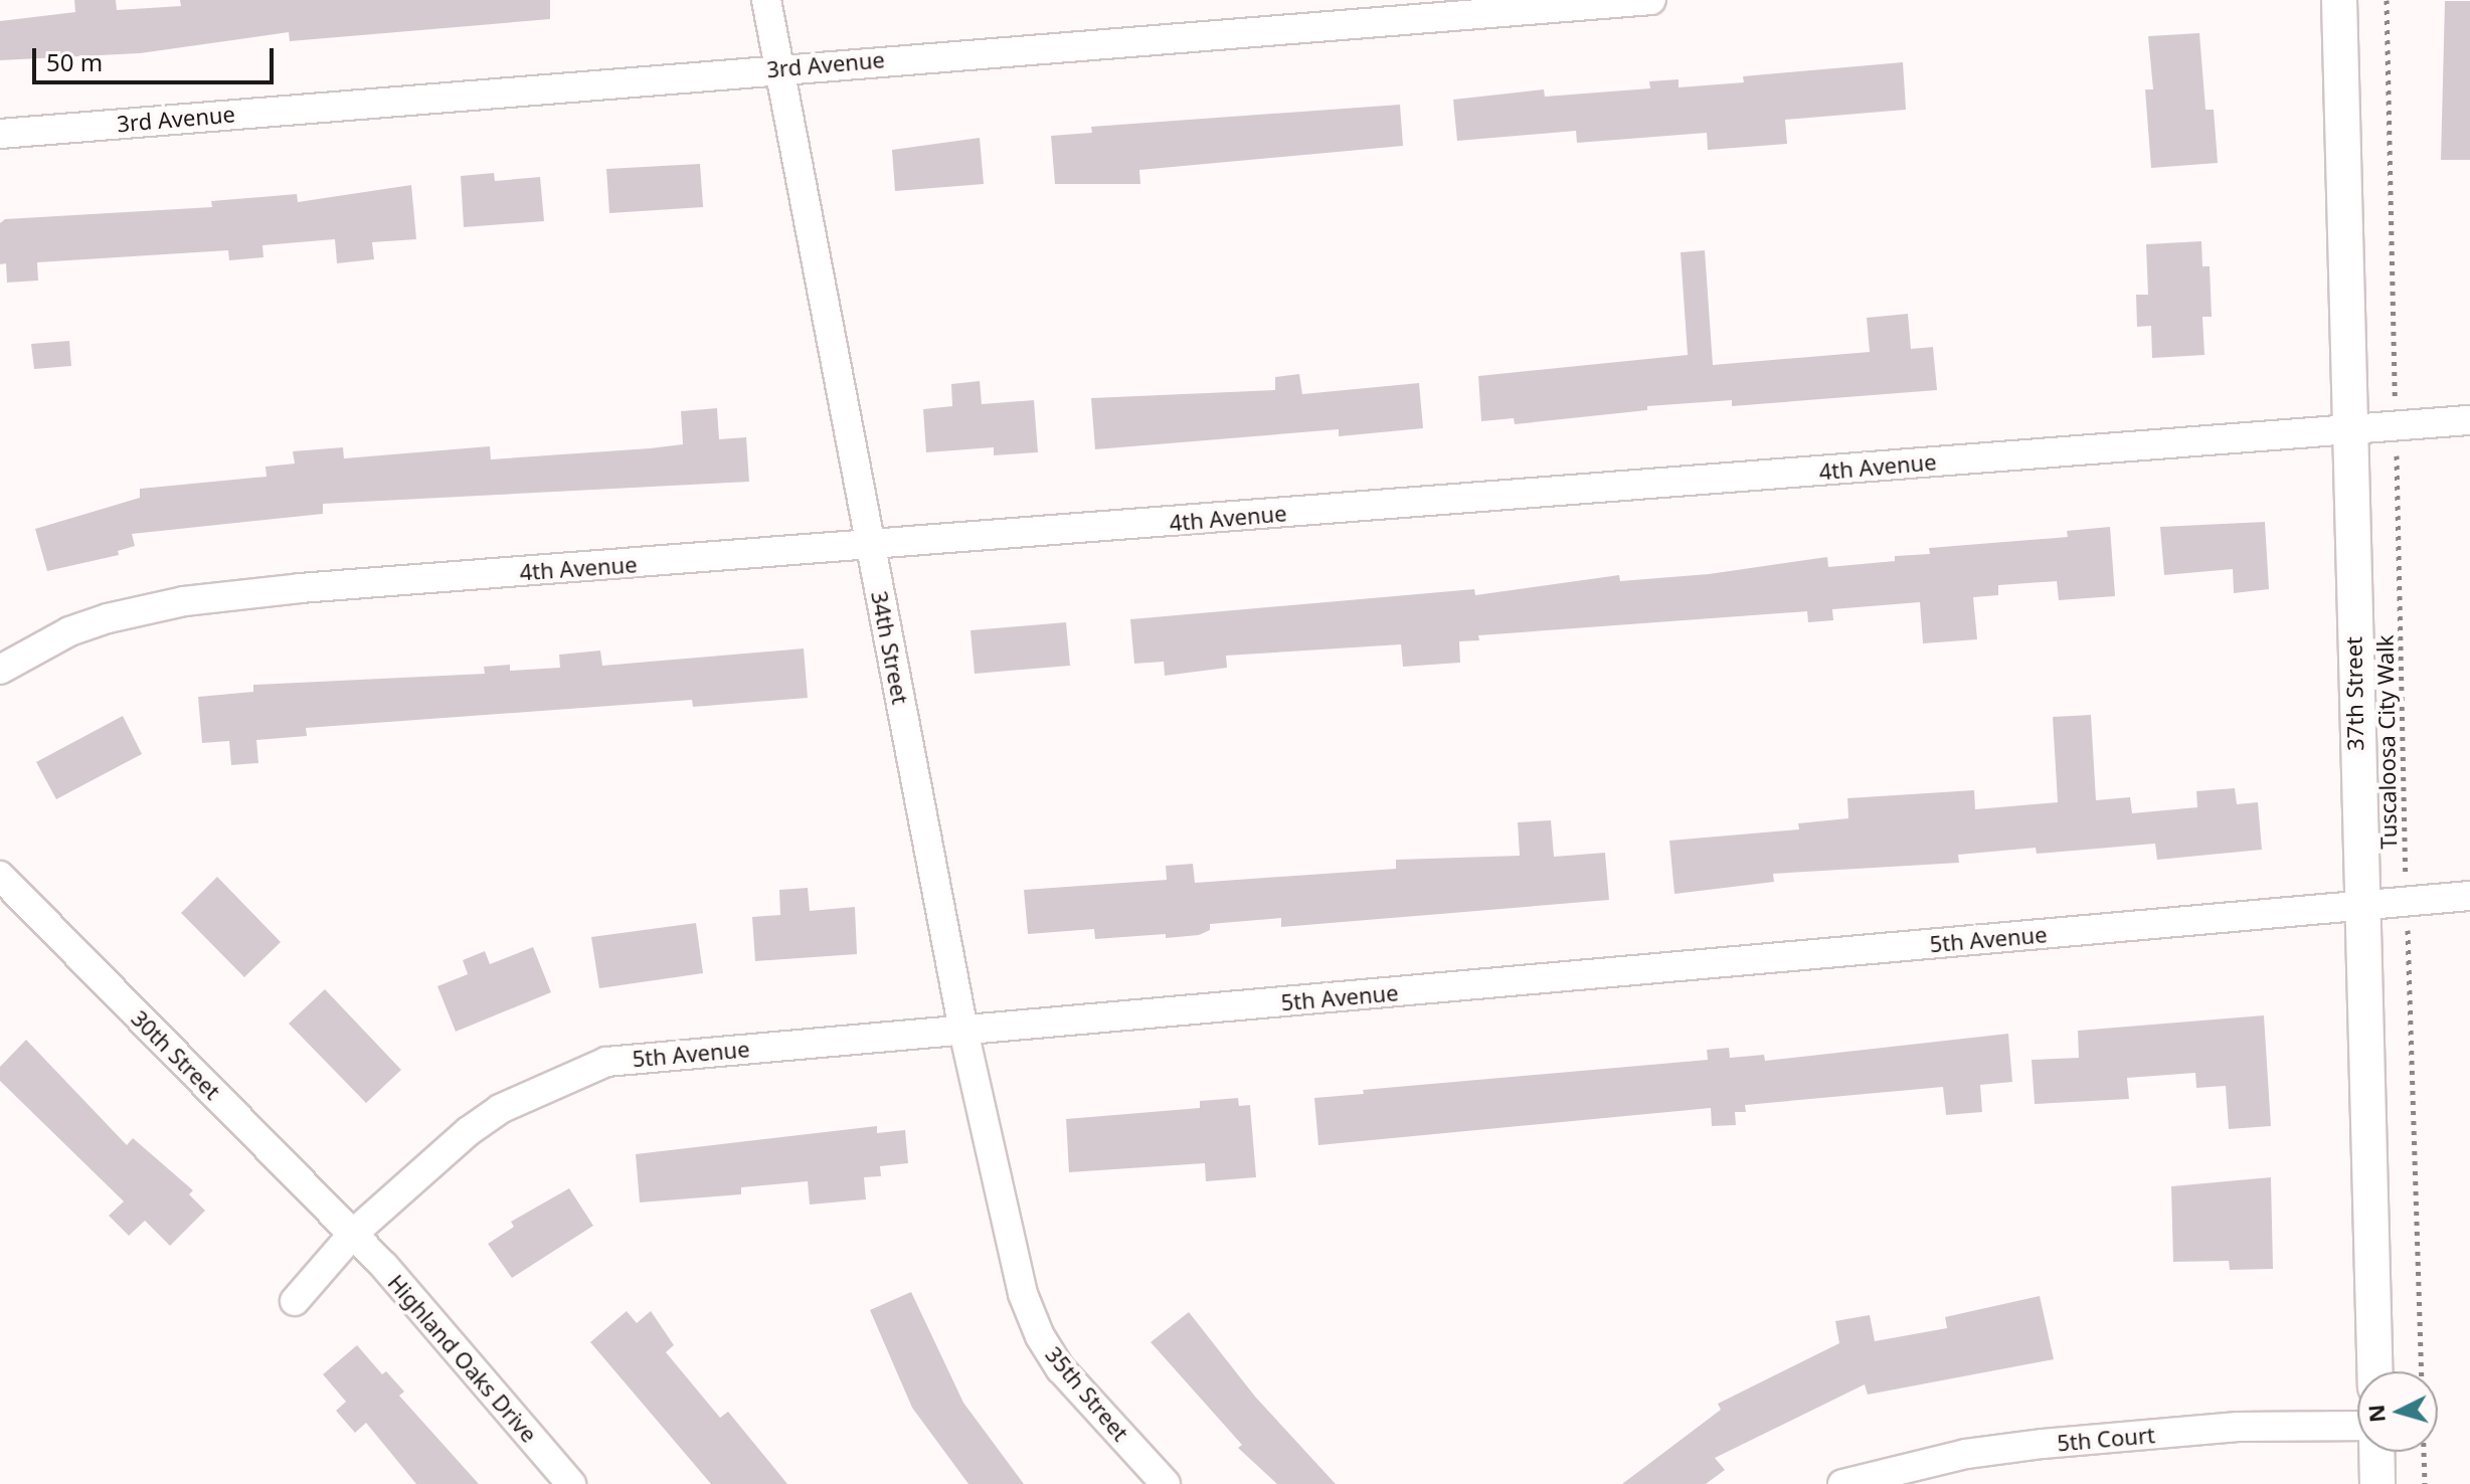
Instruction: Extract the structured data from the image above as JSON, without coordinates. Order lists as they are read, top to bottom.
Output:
{
  "streets": {
    "street": [
      "3rd Avenue",
      "4th Avenue",
      "34th Street",
      "37th Street",
      "5th Avenue",
      "30th Street",
      "Highland Oaks Drive",
      "35th Street",
      "5th Court"
    ],
    "path": ["Tuscaloosa City Walk"]
  },
  "crossings": [
    ["3rd Avenue", "34th Street"],
    ["4th Avenue", "34th Street"],
    ["4th Avenue", "37th Street"],
    ["4th Avenue", "Tuscaloosa City Walk"],
    ["34th Street", "5th Avenue"],
    ["34th Street", "35th Street"],
    ["37th Street", "5th Avenue"],
    ["Tuscaloosa City Walk", "5th Avenue"],
    ["5th Avenue", "30th Street"],
    ["5th Avenue", "Highland Oaks Drive"],
    ["30th Street", "Highland Oaks Drive"]
  ],
  "scale_bar": "50 m",
  "north": "left"
}
